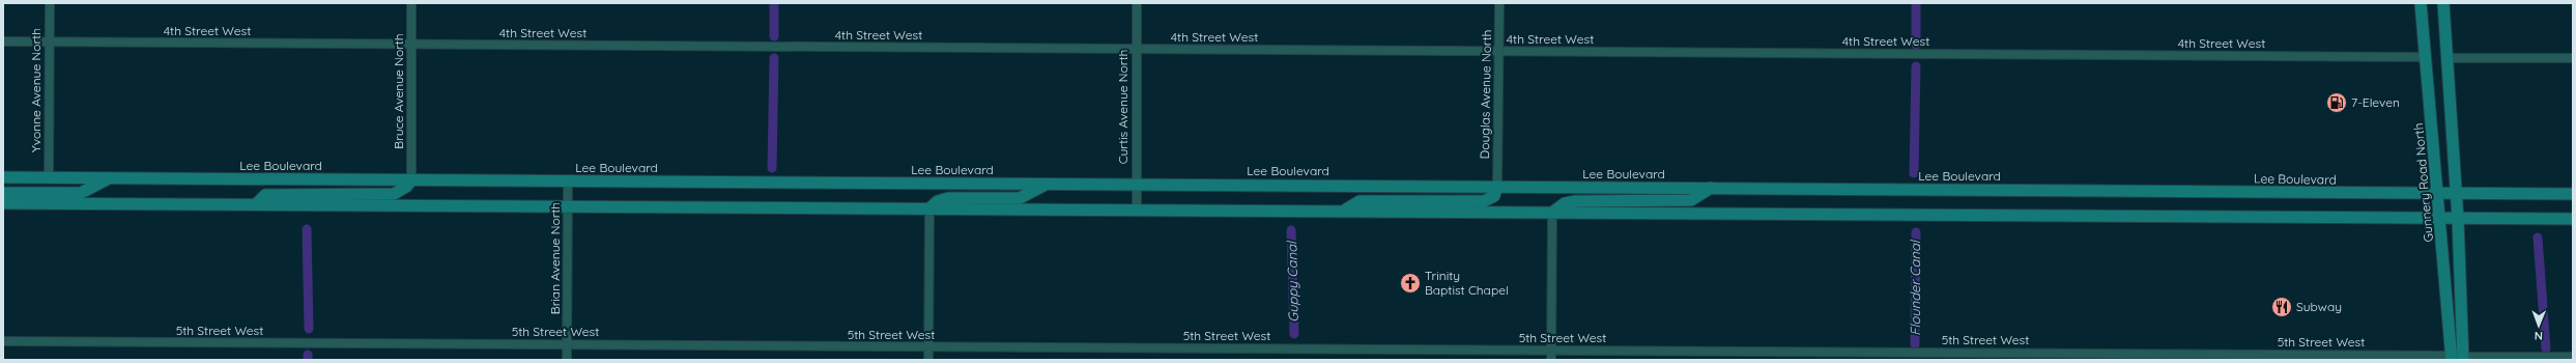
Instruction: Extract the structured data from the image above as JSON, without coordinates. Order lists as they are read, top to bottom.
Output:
{
  "streets": {
    "main road": ["Lee Boulevard", "Gunnery Road North"],
    "street": [
      "4th Street West",
      "Yvonne Avenue North",
      "Bruce Avenue North",
      "Douglas Avenue North",
      "Curtis Avenue North",
      "Brian Avenue North",
      "5th Street West"
    ]
  },
  "crossings": [
    ["4th Street West", "Yvonne Avenue North"],
    ["4th Street West", "Bruce Avenue North"],
    ["4th Street West", "Douglas Avenue North"],
    ["4th Street West", "Curtis Avenue North"],
    ["4th Street West", "Gunnery Road North"],
    ["Yvonne Avenue North", "Lee Boulevard"],
    ["Bruce Avenue North", "Lee Boulevard"],
    ["Douglas Avenue North", "Lee Boulevard"],
    ["Curtis Avenue North", "Lee Boulevard"],
    ["Lee Boulevard", "Gunnery Road North"],
    ["Lee Boulevard", "Brian Avenue North"],
    ["Gunnery Road North", "5th Street West"],
    ["Brian Avenue North", "5th Street West"]
  ],
  "water": ["Guppy Canal", "Flounder Canal"],
  "places": {
    "fuel station": ["7-Eleven"],
    "church": ["Trinity Baptist Chapel"],
    "restaurant": ["Subway"]
  },
  "north": "bottom"
}
